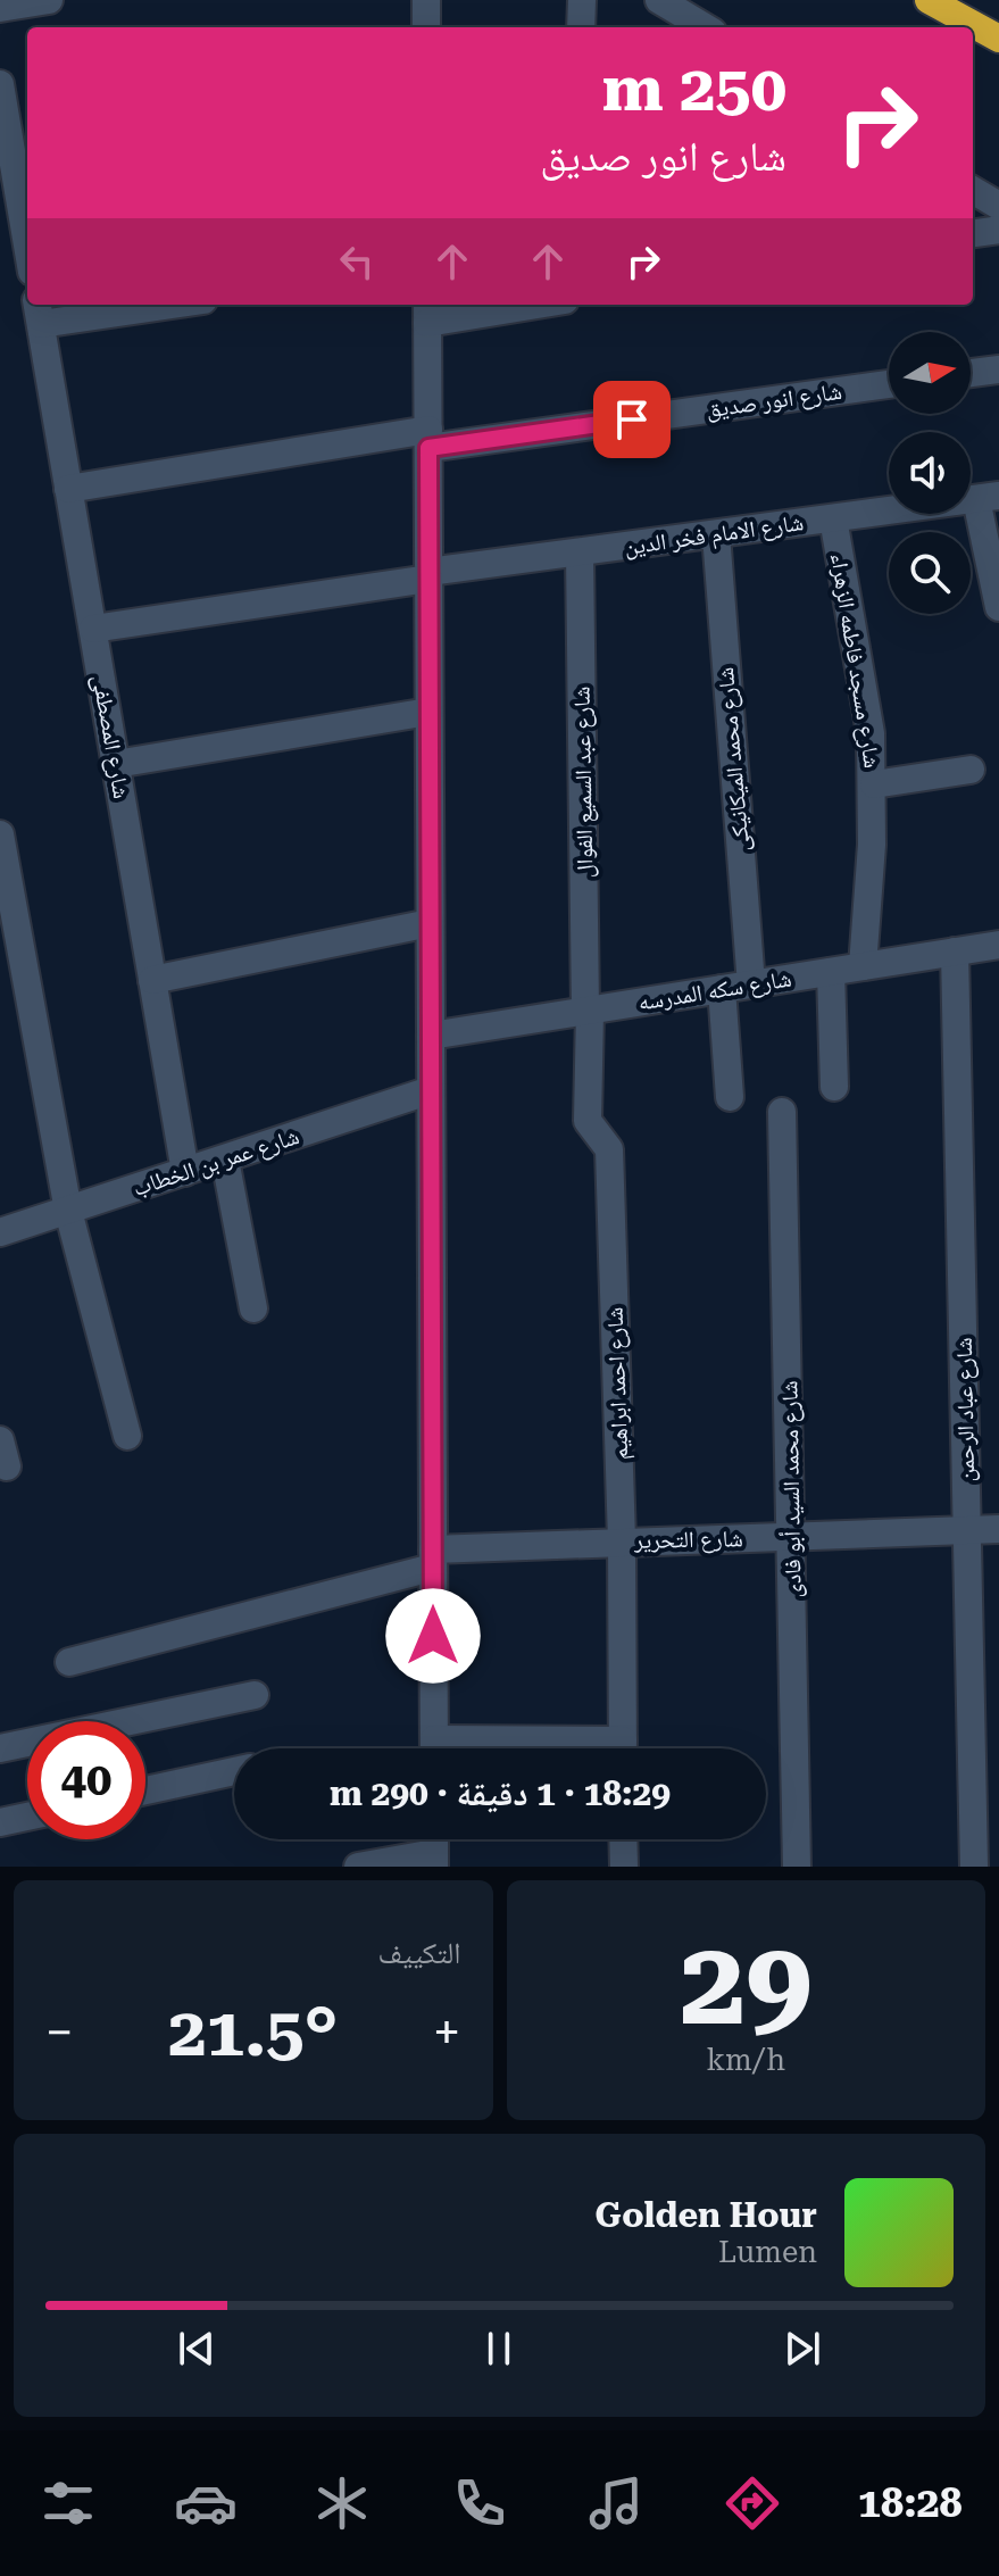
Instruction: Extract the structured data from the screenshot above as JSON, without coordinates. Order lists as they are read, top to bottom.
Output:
{
  "streets": {
    "street": [
      "شارع انور صديق",
      "شارع الامام فخر الدين",
      "شارع مسجد فاطمه الزهراء",
      "شارع المصطفى",
      "شارع محمد الميكانيكى",
      "شارع عبد السميع الفوال",
      "شارع سكه المدرسه",
      "شارع عمر بن الخطاب",
      "شارع احمد ابراهيم",
      "شارع عباد الرحمن",
      "شارع محمد السيد أبو فادى",
      "شارع التحرير"
    ]
  },
  "crossings": [
    ["شارع انور صديق", "شارع المصطفى"],
    ["شارع الامام فخر الدين", "شارع مسجد فاطمه الزهراء"],
    ["شارع الامام فخر الدين", "شارع المصطفى"],
    ["شارع الامام فخر الدين", "شارع محمد الميكانيكى"],
    ["شارع الامام فخر الدين", "شارع عبد السميع الفوال"],
    ["شارع مسجد فاطمه الزهراء", "شارع سكه المدرسه"],
    ["شارع المصطفى", "شارع عمر بن الخطاب"],
    ["شارع محمد الميكانيكى", "شارع سكه المدرسه"],
    ["شارع عبد السميع الفوال", "شارع سكه المدرسه"],
    ["شارع عبد السميع الفوال", "شارع احمد ابراهيم"],
    ["شارع سكه المدرسه", "شارع احمد ابراهيم"],
    ["شارع سكه المدرسه", "شارع عباد الرحمن"],
    ["شارع احمد ابراهيم", "شارع التحرير"],
    ["شارع عباد الرحمن", "شارع التحرير"],
    ["شارع محمد السيد أبو فادى", "شارع التحرير"]
  ],
  "north": "right",
  "page": {
    "turn": ["250 m", "شارع انور صديق"],
    "limit": "40",
    "trip": "18:29 · 1 دقيقة · 290 m",
    "tile": [
      ["29", "km/h"],
      "التكييف"
    ],
    "heat": ["−", "21.5°", "+"],
    "song": ["Golden Hour", "Lumen"],
    "tabs": "18:28"
  }
}
